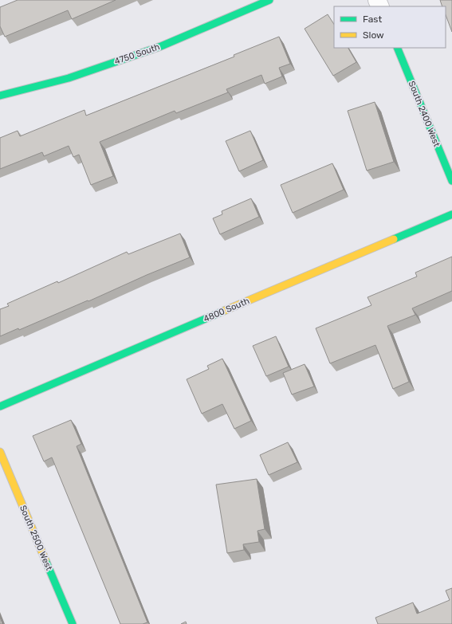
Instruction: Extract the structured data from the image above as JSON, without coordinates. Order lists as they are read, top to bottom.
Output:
{
  "streets": {
    "street": [
      "4750 South",
      "South 2400 West",
      "4800 South",
      "South 2500 West"
    ]
  },
  "legend": ["Fast", "Slow"]
}
